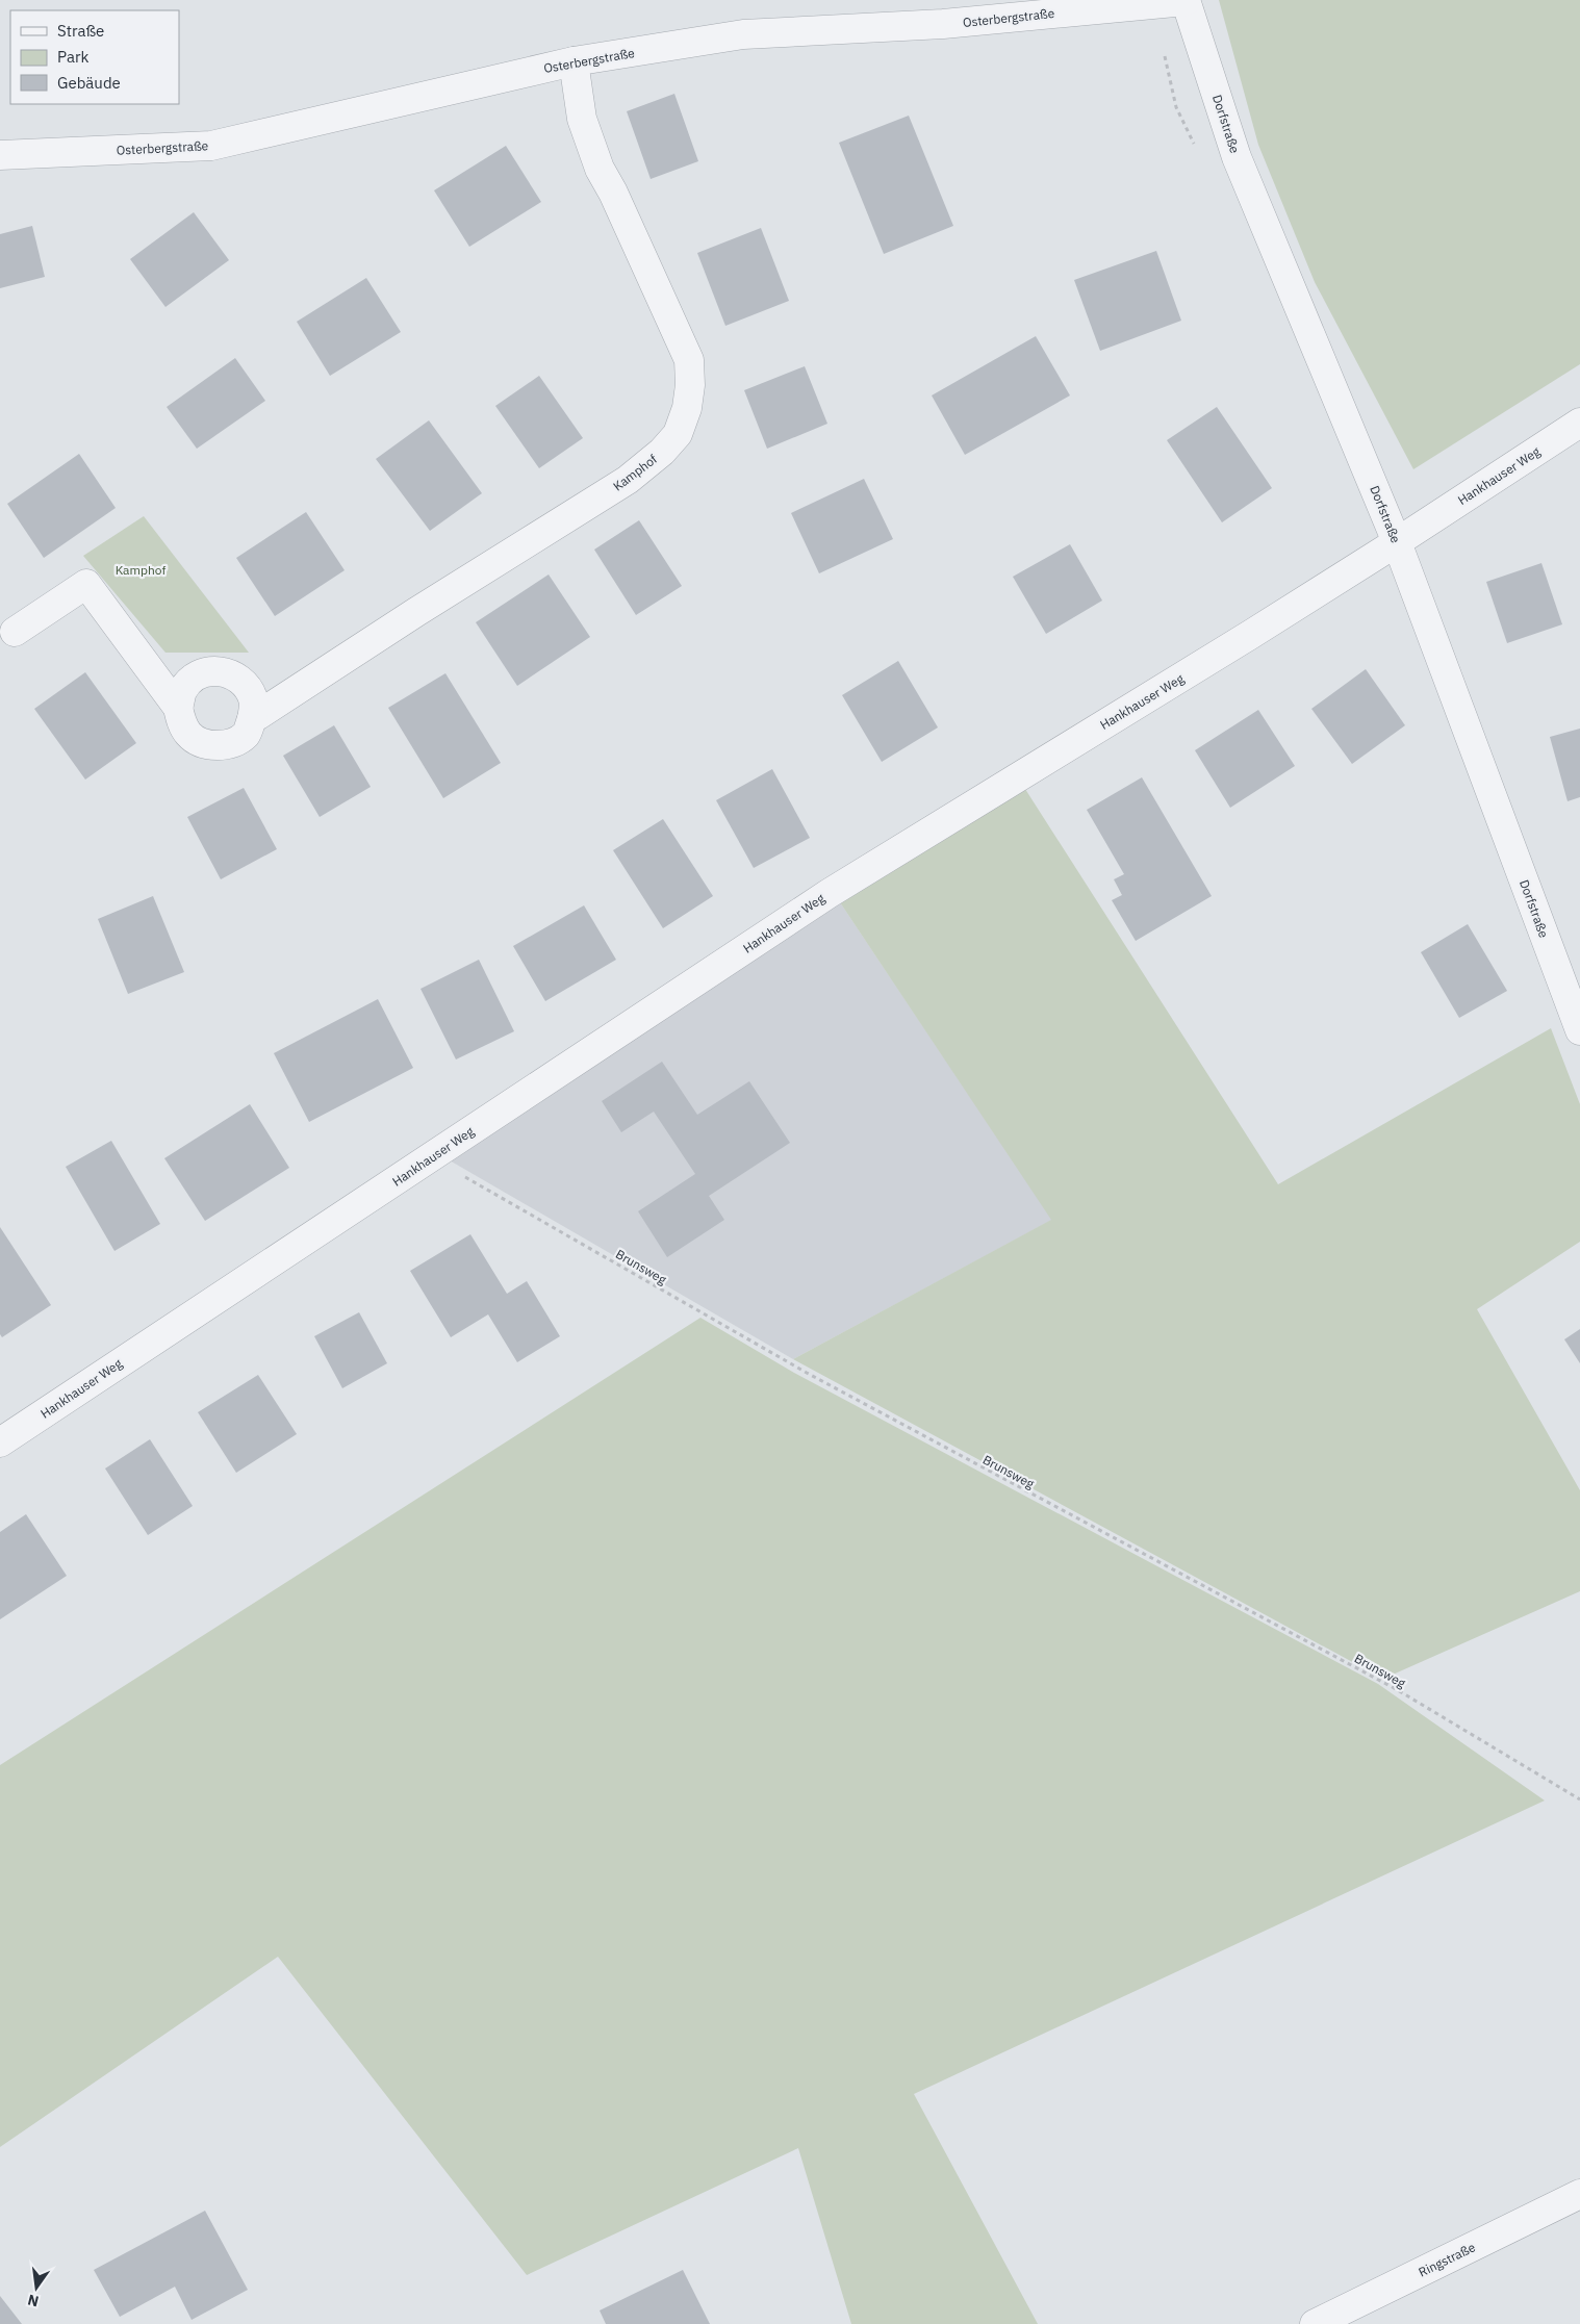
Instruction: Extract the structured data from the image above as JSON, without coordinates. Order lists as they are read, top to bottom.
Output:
{
  "streets": {
    "street": [
      "Osterbergstraße",
      "Dorfstraße",
      "Kamphof",
      "Hankhauser Weg",
      "Ringstraße"
    ],
    "path": ["Brunsweg"]
  },
  "crossings": [
    ["Osterbergstraße", "Dorfstraße"],
    ["Osterbergstraße", "Kamphof"],
    ["Dorfstraße", "Hankhauser Weg"],
    ["Hankhauser Weg", "Brunsweg"]
  ],
  "parks": ["Kamphof"],
  "legend": ["Straße", "Park", "Gebäude"],
  "north": "bottom"
}
